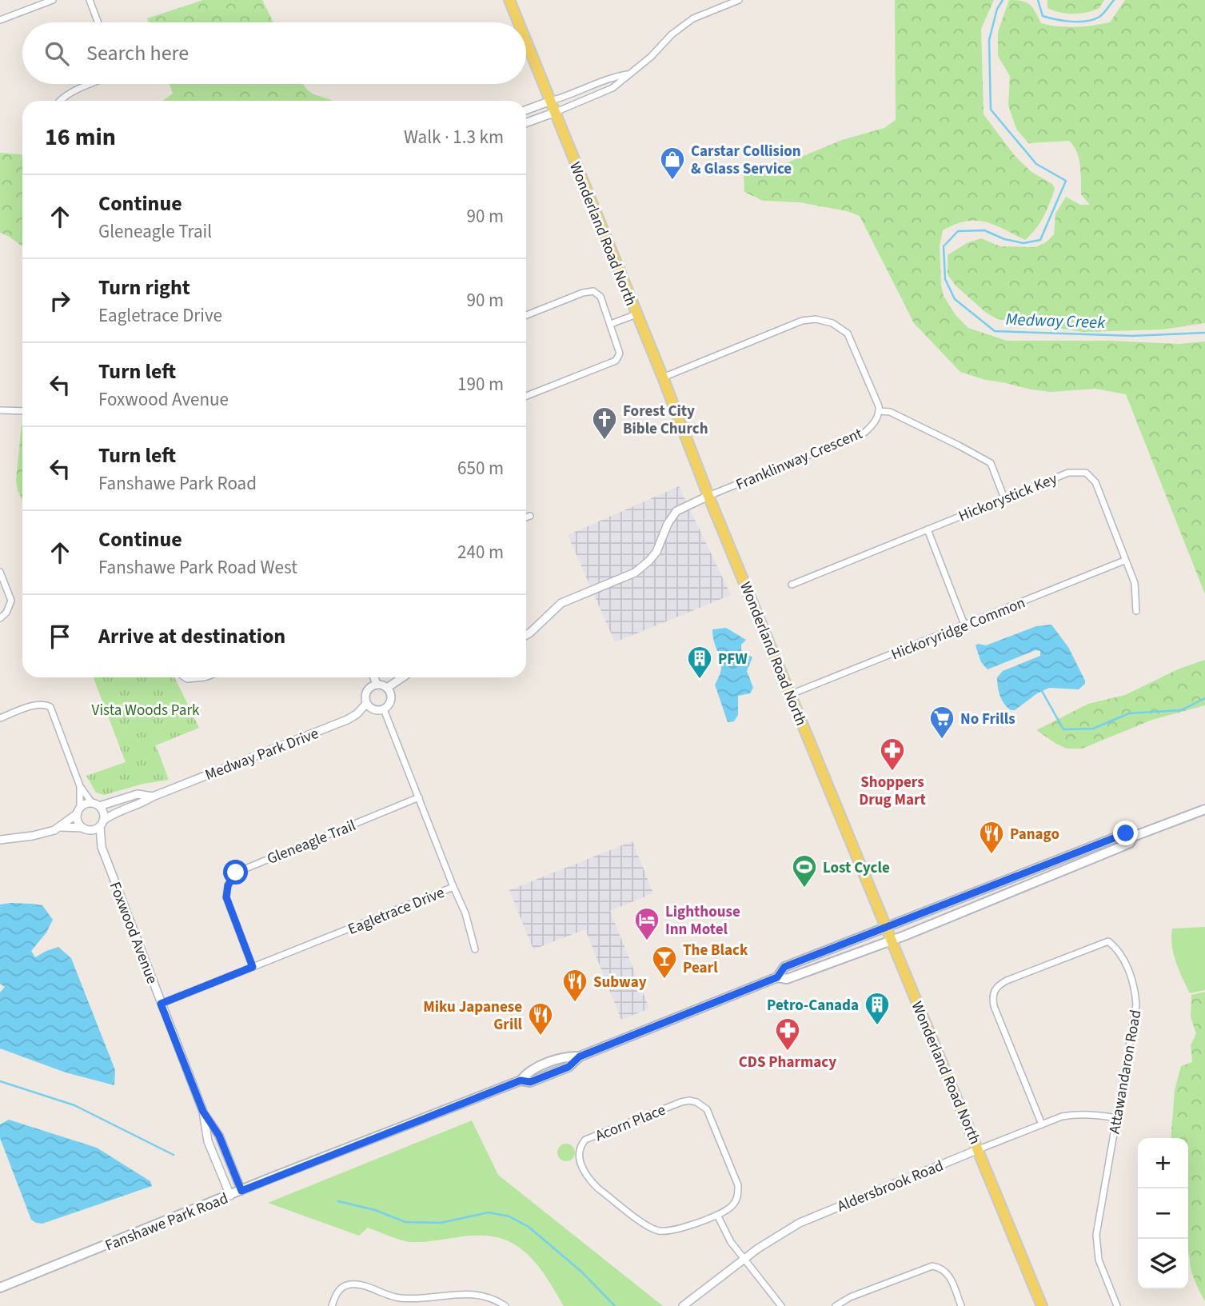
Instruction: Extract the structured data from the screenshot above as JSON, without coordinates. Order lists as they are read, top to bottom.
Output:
{
  "streets": {
    "main road": ["Wonderland Road North", "Fanshawe Park Road"],
    "street": [
      "Franklinway Crescent",
      "Hickorystick Key",
      "Hickoryridge Common",
      "Medway Park Drive",
      "Gleneagle Trail",
      "Eagletrace Drive",
      "Foxwood Avenue",
      "Attawandaron Road",
      "Acorn Place",
      "Aldersbrook Road"
    ]
  },
  "crossings": [
    ["Wonderland Road North", "Franklinway Crescent"],
    ["Wonderland Road North", "Hickoryridge Common"],
    ["Wonderland Road North", "Aldersbrook Road"],
    ["Wonderland Road North", "Fanshawe Park Road"],
    ["Hickorystick Key", "Hickoryridge Common"],
    ["Medway Park Drive", "Eagletrace Drive"],
    ["Medway Park Drive", "Foxwood Avenue"],
    ["Gleneagle Trail", "Eagletrace Drive"],
    ["Eagletrace Drive", "Foxwood Avenue"],
    ["Foxwood Avenue", "Fanshawe Park Road"],
    ["Attawandaron Road", "Aldersbrook Road"]
  ],
  "water": ["Medway Creek"],
  "parks": ["Vista Woods Park"],
  "places": {
    "shop": ["Carstar Collision & Glass Service"],
    "church": ["Forest City Bible Church"],
    "building": ["PFW", "Petro-Canada"],
    "supermarket": ["No Frills"],
    "pharmacy": ["Shoppers Drug Mart", "CDS Pharmacy"],
    "restaurant": ["Panago", "Subway", "Miku Japanese Grill"],
    "sports": ["Lost Cycle"],
    "hotel": ["Lighthouse Inn Motel"],
    "bar": ["The Black Pearl"]
  },
  "page": {
    "search": "Search here",
    "heading": ["16 min", "Walk · 1.3 km"],
    "list": [
      ["Continue", "Gleneagle Trail", "90 m"],
      ["Turn right", "Eagletrace Drive", "90 m"],
      ["Turn left", "Foxwood Avenue", "190 m"],
      ["Turn left", "Fanshawe Park Road", "650 m"],
      ["Continue", "Fanshawe Park Road West", "240 m"],
      "Arrive at destination"
    ],
    "map_buttons": ["+", "−"]
  }
}
